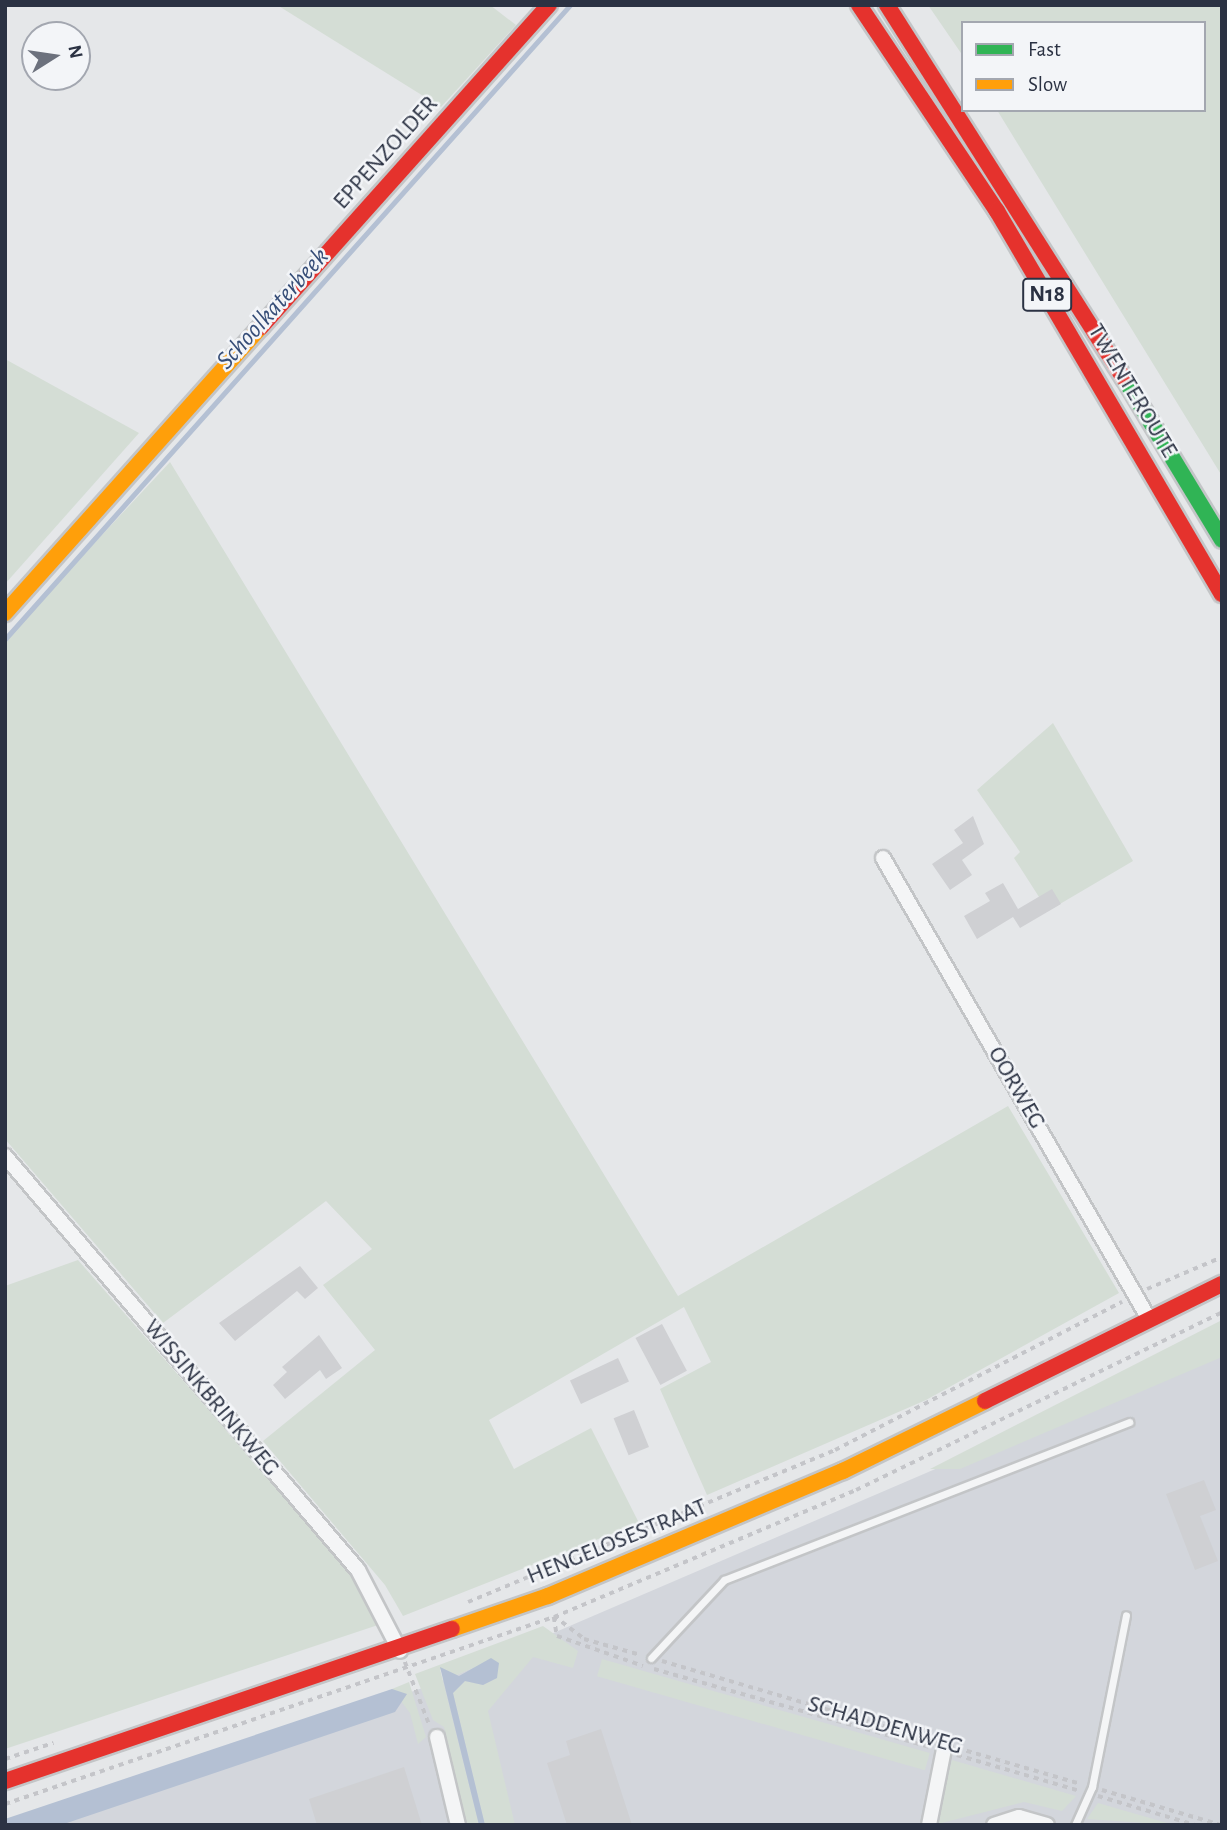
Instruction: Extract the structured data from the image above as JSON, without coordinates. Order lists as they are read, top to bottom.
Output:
{
  "streets": {
    "main road": [
      "EPPENZOLDER",
      "N18",
      "TWENTEROUTE",
      "HENGELOSESTRAAT"
    ],
    "street": ["OORWEG", "WISSINKBRINKWEG"],
    "path": ["SCHADDENWEG"]
  },
  "crossings": [
    ["OORWEG", "HENGELOSESTRAAT"],
    ["WISSINKBRINKWEG", "HENGELOSESTRAAT"],
    ["HENGELOSESTRAAT", "SCHADDENWEG"]
  ],
  "water": ["Schoolkaterbeek"],
  "legend": ["Fast", "Slow"],
  "north": "right"
}
